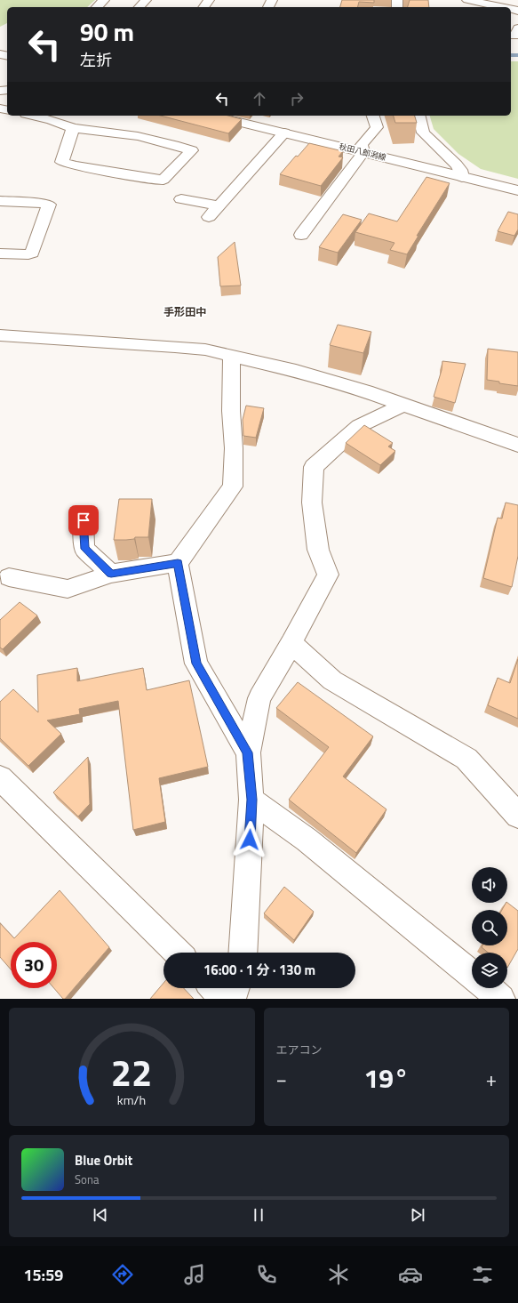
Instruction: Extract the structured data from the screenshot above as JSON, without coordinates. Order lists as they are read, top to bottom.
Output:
{
  "streets": {
    "street": ["秋田八郎潟線"]
  },
  "districts": ["手形田中"],
  "page": {
    "turn": ["90 m", "左折"],
    "limit": "30",
    "trip": "16:00 · 1 分 · 130 m",
    "tile": "エアコン",
    "heat": ["−", "19°", "+"],
    "song": ["Blue Orbit", "Sona"],
    "tabs": "15:59",
    "gauge": ["22", "km/h"]
  }
}
